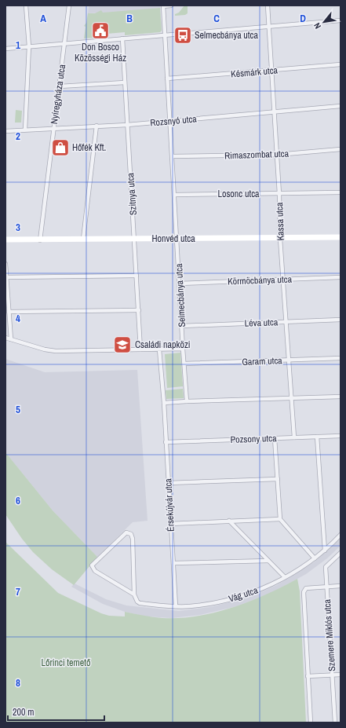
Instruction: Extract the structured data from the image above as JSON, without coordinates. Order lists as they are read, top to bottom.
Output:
{
  "streets": {
    "street": [
      "Késmárk utca",
      "Nyíregyháza utca",
      "Rozsnyó utca",
      "Rimaszombat utca",
      "Szitnya utca",
      "Losonc utca",
      "Kassa utca",
      "Honvéd utca",
      "Körmöcbánya utca",
      "Selmecbánya utca",
      "Léva utca",
      "Garam utca",
      "Pozsony utca",
      "Érsekújvár utca",
      "Vág utca",
      "Szemere Miklós utca"
    ]
  },
  "crossings": [
    ["Késmárk utca", "Kassa utca"],
    ["Késmárk utca", "Selmecbánya utca"],
    ["Nyíregyháza utca", "Rozsnyó utca"],
    ["Nyíregyháza utca", "Honvéd utca"],
    ["Rozsnyó utca", "Szitnya utca"],
    ["Rozsnyó utca", "Kassa utca"],
    ["Rozsnyó utca", "Selmecbánya utca"],
    ["Rimaszombat utca", "Kassa utca"],
    ["Rimaszombat utca", "Selmecbánya utca"],
    ["Szitnya utca", "Honvéd utca"],
    ["Losonc utca", "Kassa utca"],
    ["Losonc utca", "Selmecbánya utca"],
    ["Kassa utca", "Honvéd utca"],
    ["Kassa utca", "Körmöcbánya utca"],
    ["Kassa utca", "Léva utca"],
    ["Kassa utca", "Garam utca"],
    ["Kassa utca", "Pozsony utca"],
    ["Honvéd utca", "Selmecbánya utca"],
    ["Körmöcbánya utca", "Selmecbánya utca"],
    ["Selmecbánya utca", "Léva utca"],
    ["Selmecbánya utca", "Garam utca"],
    ["Pozsony utca", "Érsekújvár utca"],
    ["Érsekújvár utca", "Vág utca"]
  ],
  "parks": ["Lőrinci temető"],
  "places": {
    "public building": ["Don Bosco Közösségi Ház"],
    "bus stop": ["Selmecbánya utca"],
    "shop": ["Hőfék Kft."],
    "school or university": ["Családi napközi"]
  },
  "scale_bar": "200 m",
  "north": "bottom left",
  "grid": {
    "columns": [
      "A",
      "B",
      "C",
      "D"
    ],
    "rows": [
      "1",
      "2",
      "3",
      "4",
      "5",
      "6",
      "7",
      "8"
    ]
  }
}
